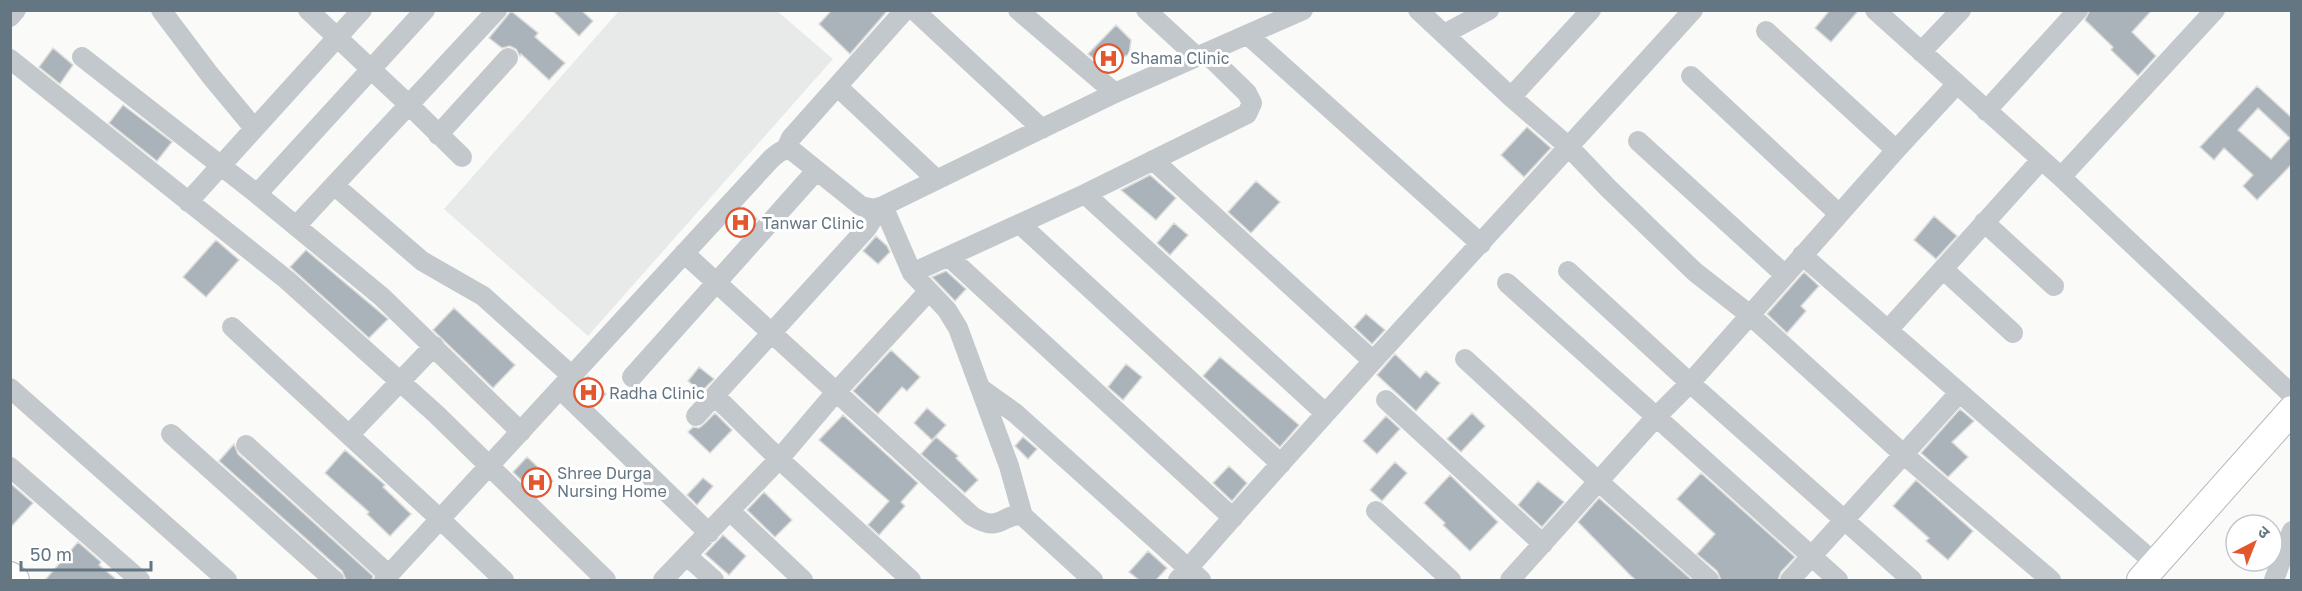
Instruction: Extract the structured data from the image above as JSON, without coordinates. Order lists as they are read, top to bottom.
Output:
{
  "places": {
    "hospital": [
      "Shama Clinic",
      "Tanwar Clinic",
      "Radha Clinic",
      "Shree Durga Nursing Home"
    ]
  },
  "scale_bar": "50 m",
  "north": "top right"
}
